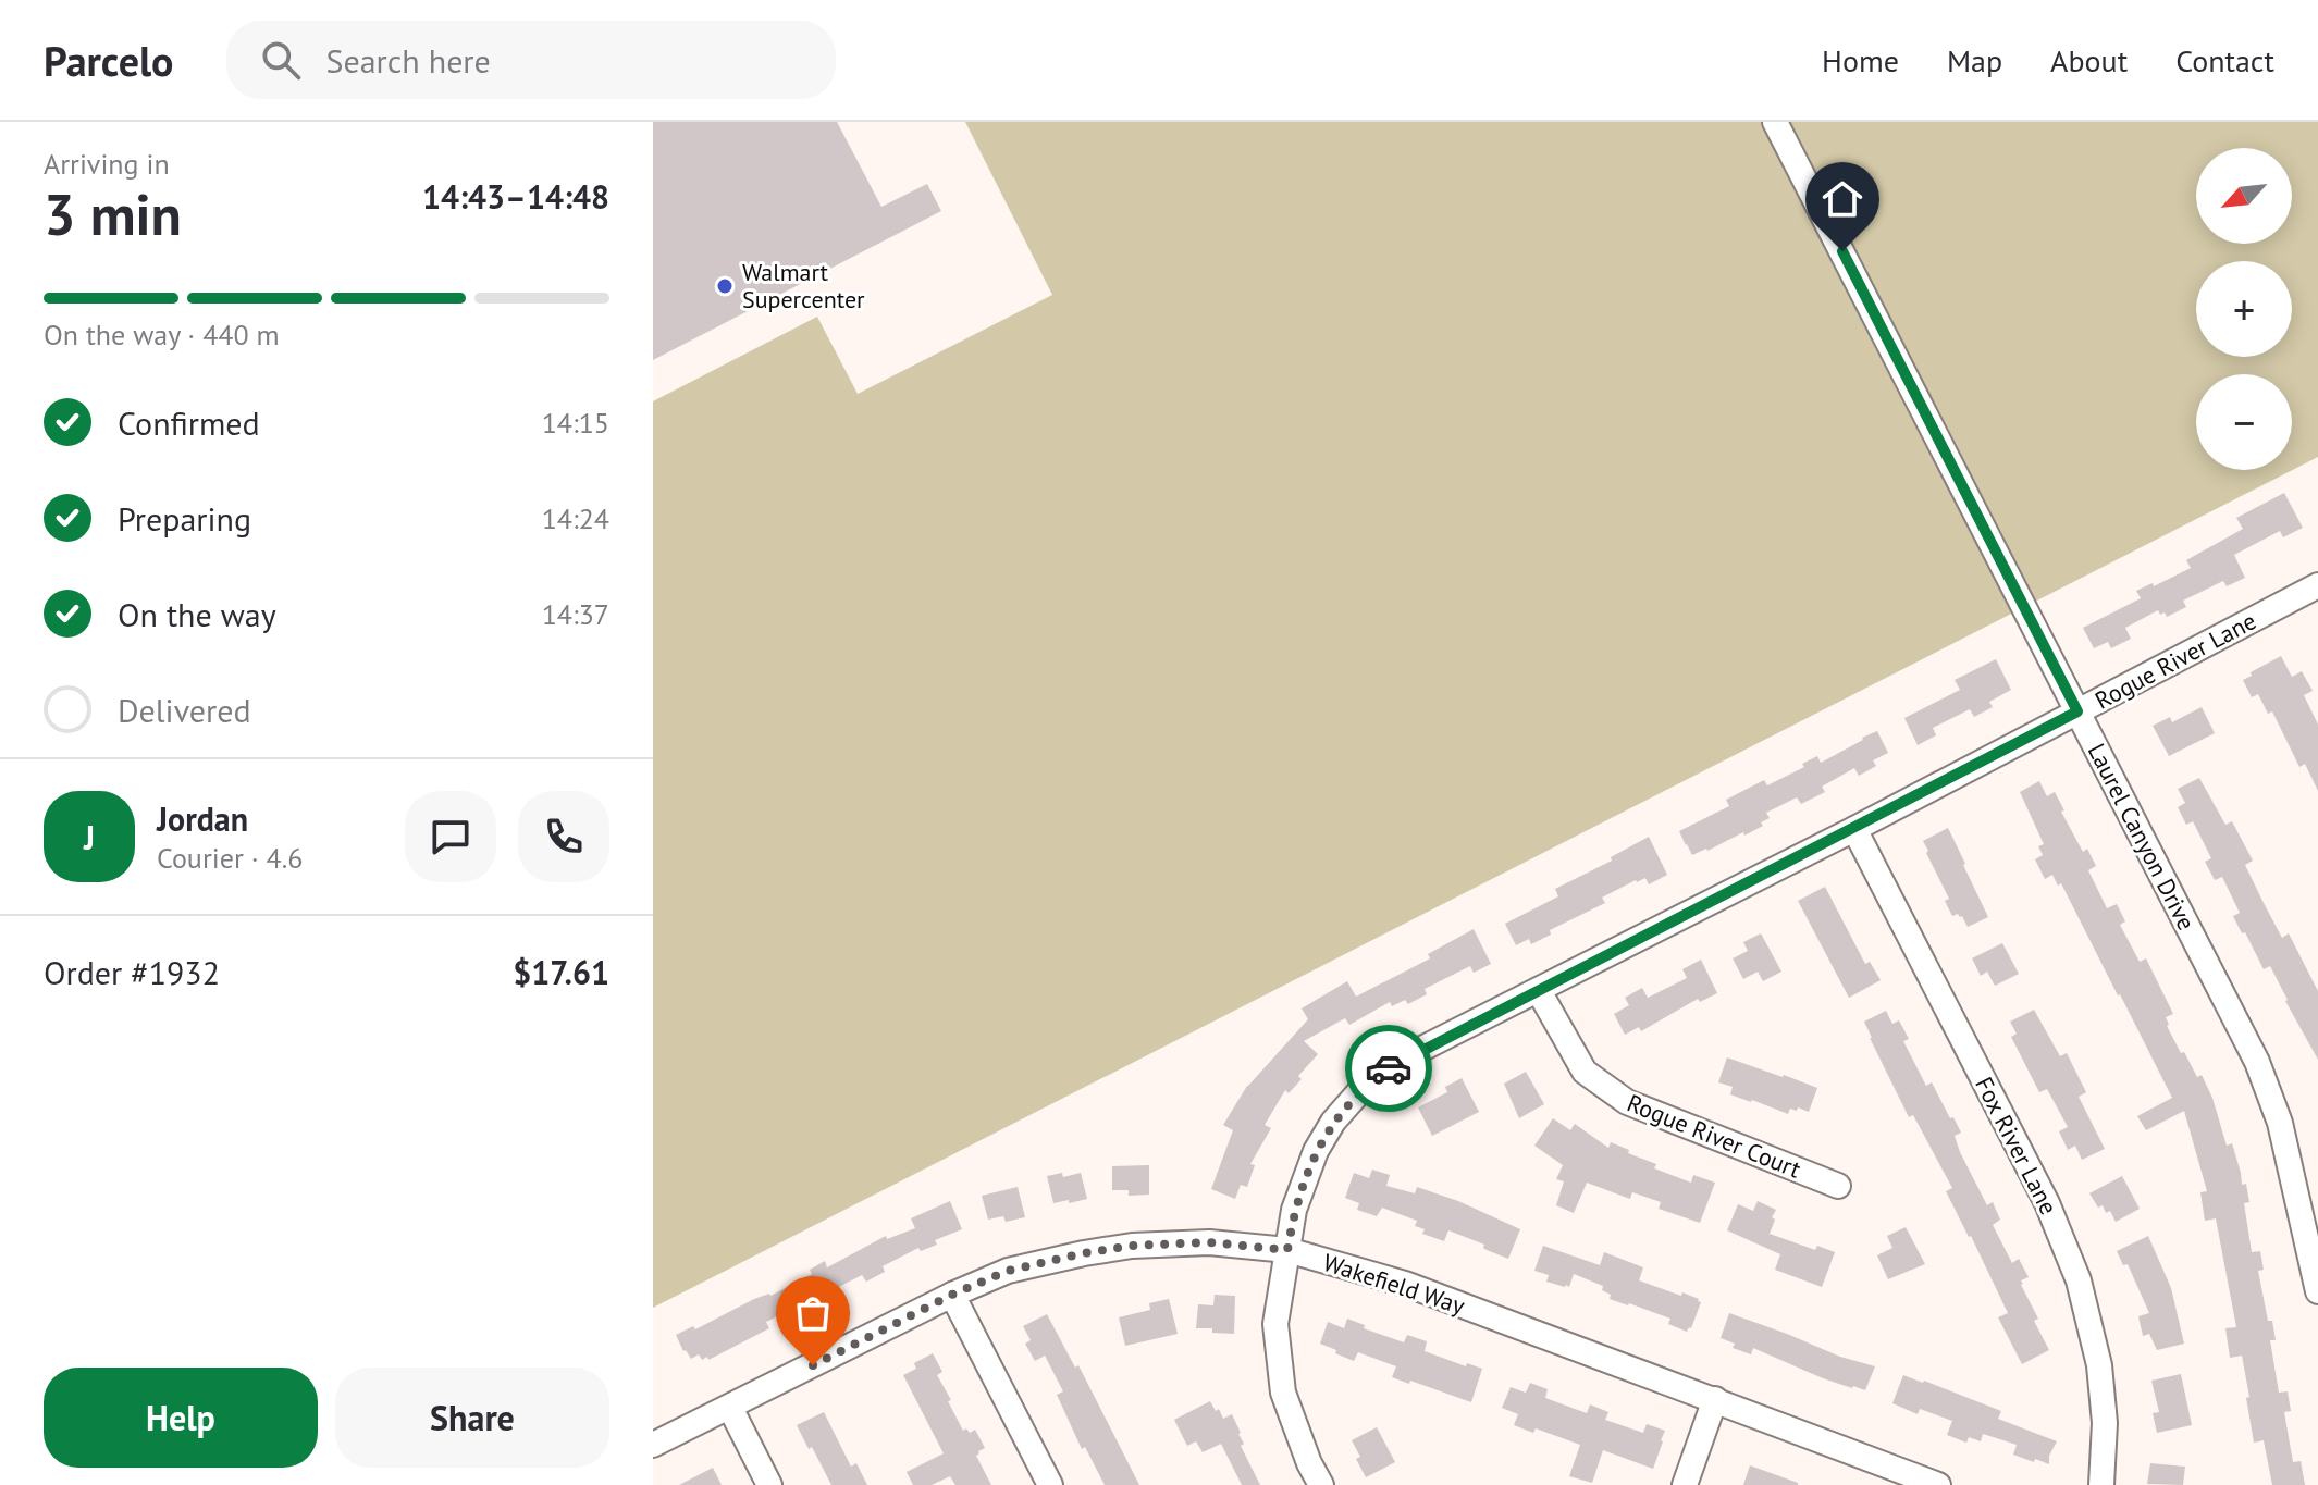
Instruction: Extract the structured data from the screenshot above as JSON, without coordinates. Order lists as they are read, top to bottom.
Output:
{
  "streets": {
    "street": [
      "Rogue River Lane",
      "Laurel Canyon Drive",
      "Rogue River Court",
      "Fox River Lane",
      "Wakefield Way"
    ]
  },
  "crossings": [
    ["Rogue River Lane", "Laurel Canyon Drive"],
    ["Rogue River Lane", "Rogue River Court"],
    ["Rogue River Lane", "Fox River Lane"],
    ["Rogue River Lane", "Wakefield Way"]
  ],
  "places": ["Walmart Supercenter"],
  "north": "bottom left",
  "page": {
    "header": "Parcelo",
    "search": "Search here",
    "nav": [
      "Home",
      "Map",
      "About",
      "Contact"
    ],
    "heading": ["3 min", "Arriving in", "14:43–14:48"],
    "panel": [
      "Jordan",
      "Courier · 4.6",
      "Order #1932",
      "$17.61"
    ],
    "map_buttons": ["+", "−"],
    "bar": "On the way · 440 m",
    "list": [
      ["Confirmed", "14:15"],
      ["Preparing", "14:24"],
      ["On the way", "14:37"],
      "Delivered"
    ],
    "round": "J",
    "buttons": ["Help", "Share"]
  }
}
